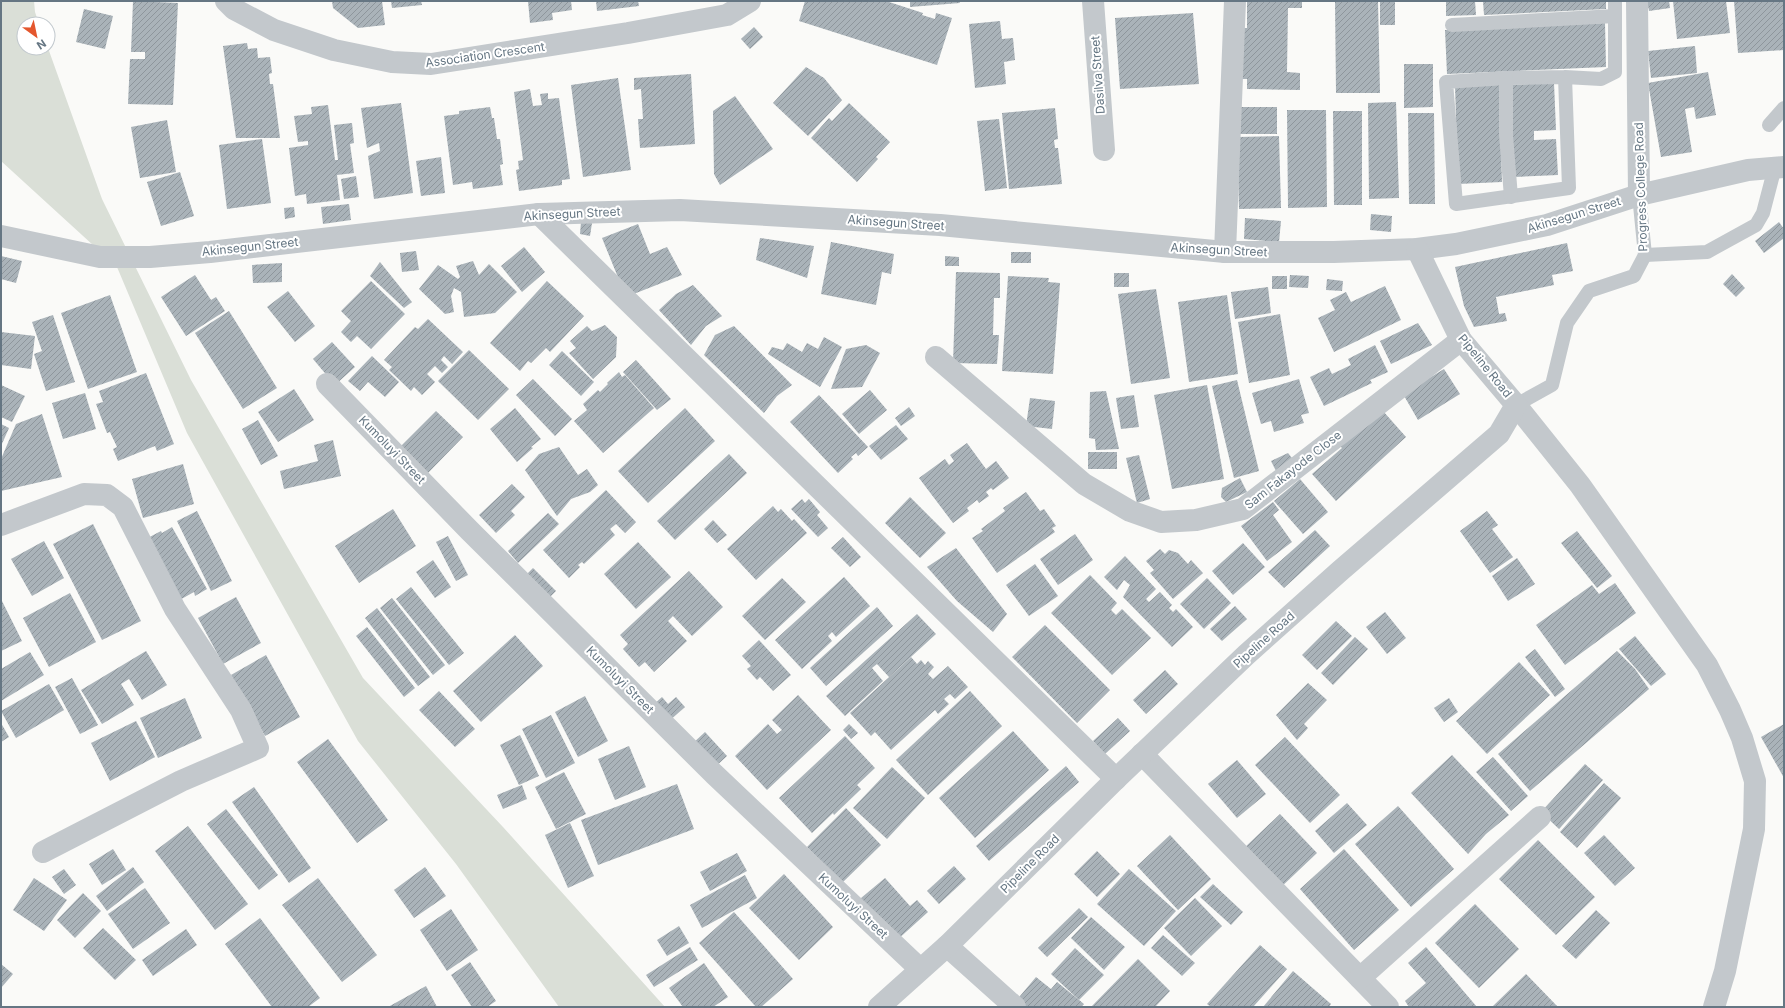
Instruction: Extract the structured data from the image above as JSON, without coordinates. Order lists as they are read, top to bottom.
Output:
{
  "streets": {
    "street": [
      "Association Crescent",
      "Dasilva Street",
      "Progress College Road",
      "Akinsegun Street",
      "Pipeline Road",
      "Kumoluyi Street",
      "Sam Fakayode Close"
    ]
  },
  "crossings": [
    ["Progress College Road", "Akinsegun Street"],
    ["Progress College Road", "Pipeline Road"],
    ["Akinsegun Street", "Pipeline Road"],
    ["Pipeline Road", "Kumoluyi Street"],
    ["Pipeline Road", "Sam Fakayode Close"]
  ],
  "north": "bottom right"
}
